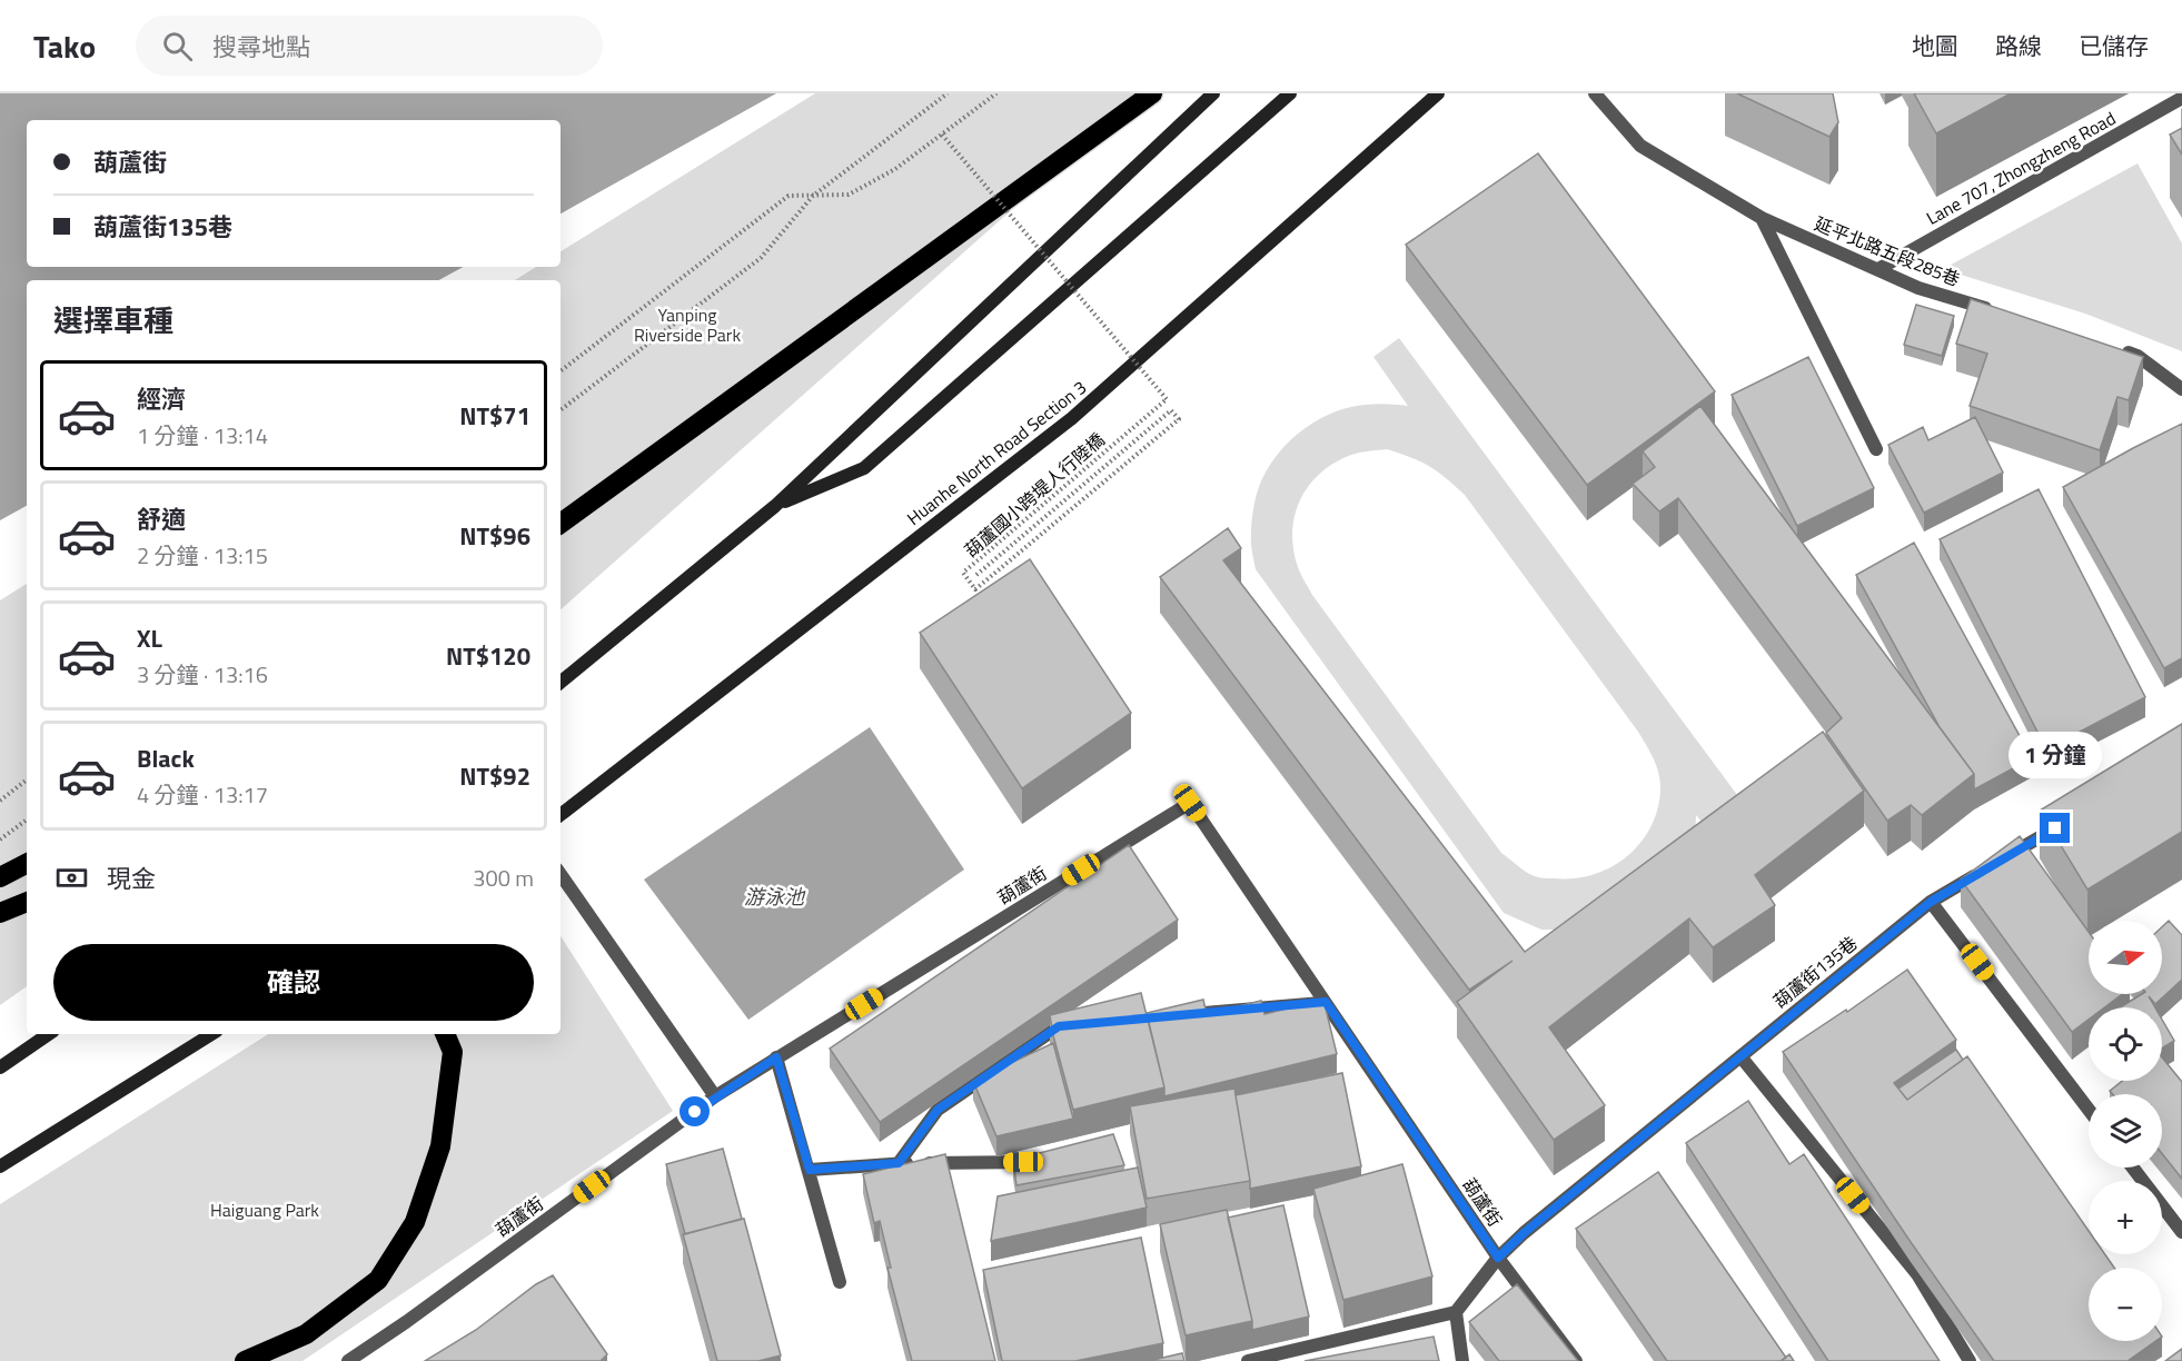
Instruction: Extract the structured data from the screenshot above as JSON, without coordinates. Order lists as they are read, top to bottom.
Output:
{
  "streets": {
    "main road": ["Huanhe North Road Section 3"],
    "street": [
      "Lane 707, Zhongzheng Road",
      "延平北路五段285巷",
      "葫蘆街",
      "葫蘆街135巷"
    ],
    "path": ["葫蘆國小跨堤人行陸橋"]
  },
  "crossings": [
    ["Lane 707, Zhongzheng Road", "延平北路五段285巷"],
    ["葫蘆街", "葫蘆街135巷"]
  ],
  "water": ["游泳池"],
  "parks": ["Yanping Riverside Park", "Haiguang Park"],
  "north": "right",
  "page": {
    "header": "Tako",
    "search": "搜尋地點",
    "nav": ["地圖", "路線", "已儲存"],
    "banner": ["葫蘆街", "葫蘆街135巷"],
    "heading": "選擇車種",
    "list": [
      {
        "name": "經濟",
        "note": "1 分鐘 · 13:14",
        "value": "NT$71"
      },
      {
        "name": "舒適",
        "note": "2 分鐘 · 13:15",
        "value": "NT$96"
      },
      {
        "name": "XL",
        "note": "3 分鐘 · 13:16",
        "value": "NT$120"
      },
      {
        "name": "Black",
        "note": "4 分鐘 · 13:17",
        "value": "NT$92"
      }
    ],
    "bubble": "1 分鐘",
    "pay": ["現金", "300 m"],
    "map_buttons": ["+", "−"],
    "buttons": "確認"
  }
}
